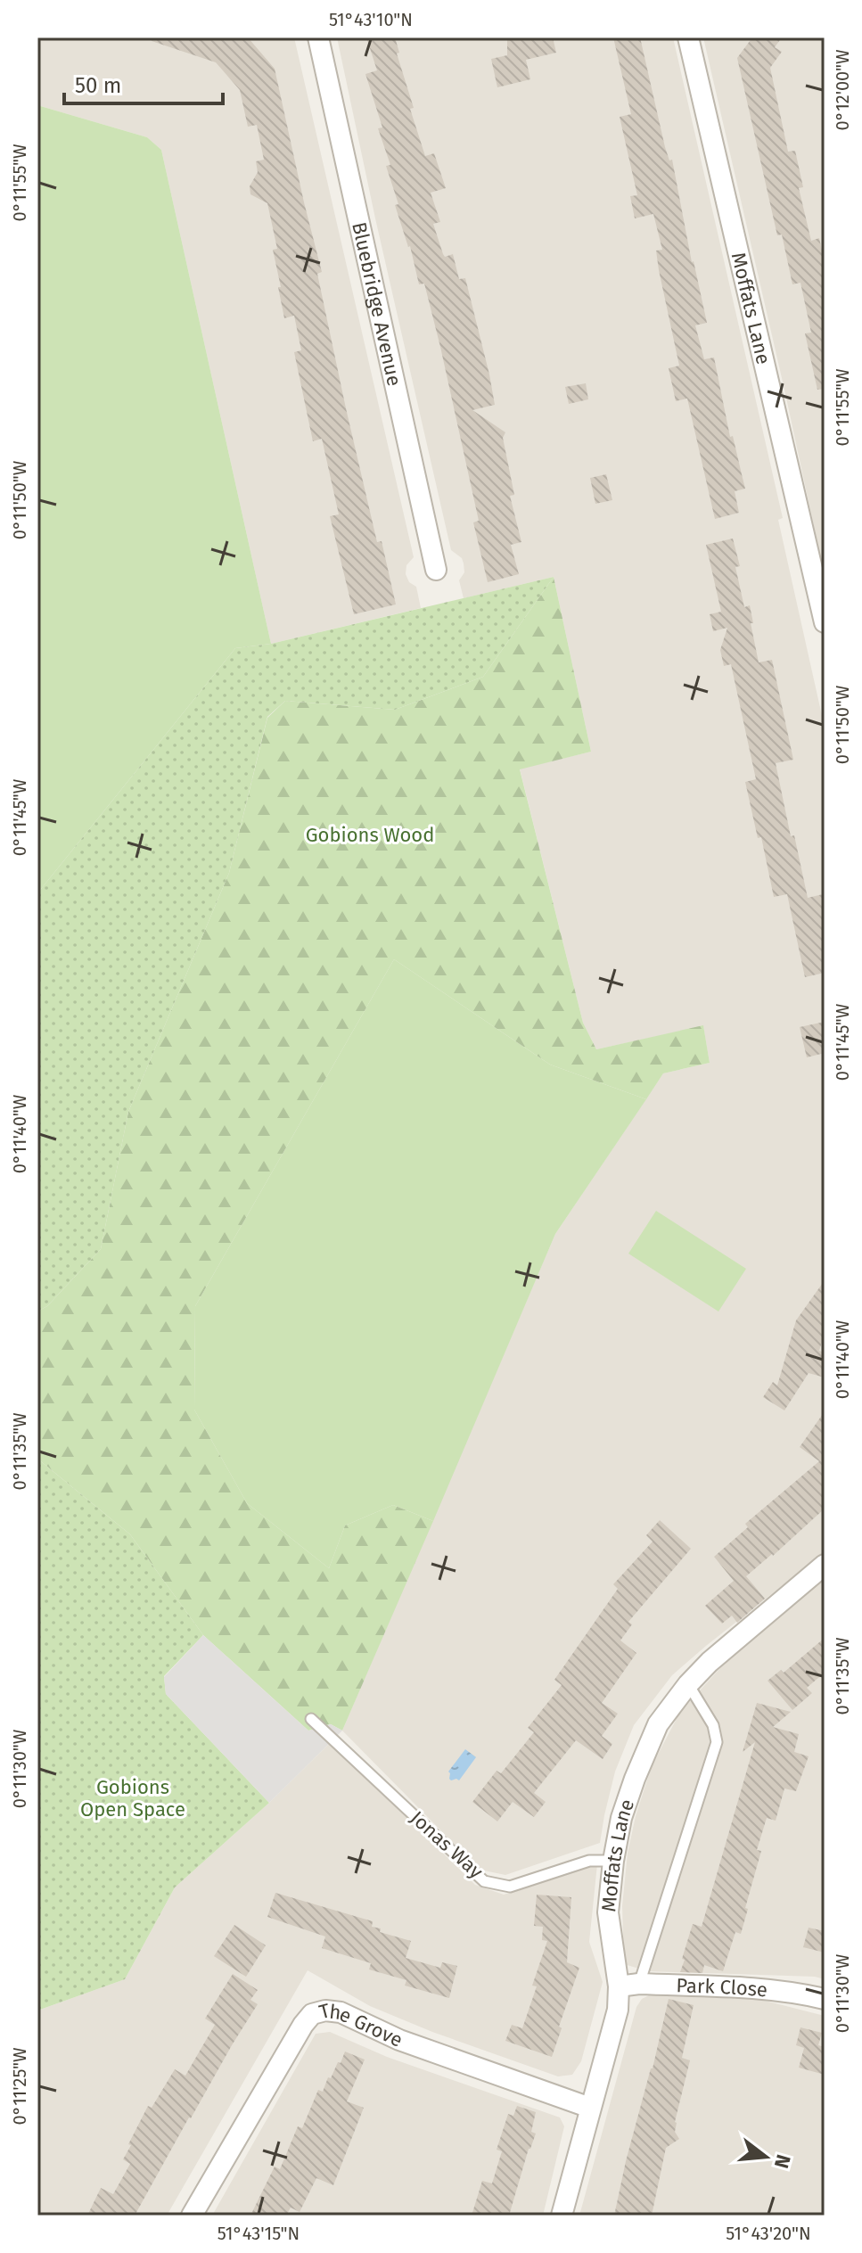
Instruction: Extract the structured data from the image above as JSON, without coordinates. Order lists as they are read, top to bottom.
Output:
{
  "streets": {
    "street": [
      "Bluebridge Avenue",
      "Moffats Lane",
      "Park Close",
      "The Grove"
    ],
    "lane": ["Jonas Way"]
  },
  "crossings": [
    ["Moffats Lane", "Jonas Way"],
    ["Moffats Lane", "Park Close"],
    ["Moffats Lane", "The Grove"]
  ],
  "parks": ["Gobions Wood", "Gobions Open Space"],
  "scale_bar": "50 m",
  "north": "right",
  "coordinates": [
    "51°43'10\"N",
    "0°12'00\"W",
    "0°11'55\"W",
    "0°11'50\"W",
    "0°11'45\"W",
    "0°11'40\"W",
    "0°11'35\"W",
    "0°11'30\"W",
    "0°11'25\"W",
    "51°43'15\"N",
    "51°43'20\"N"
  ]
}
